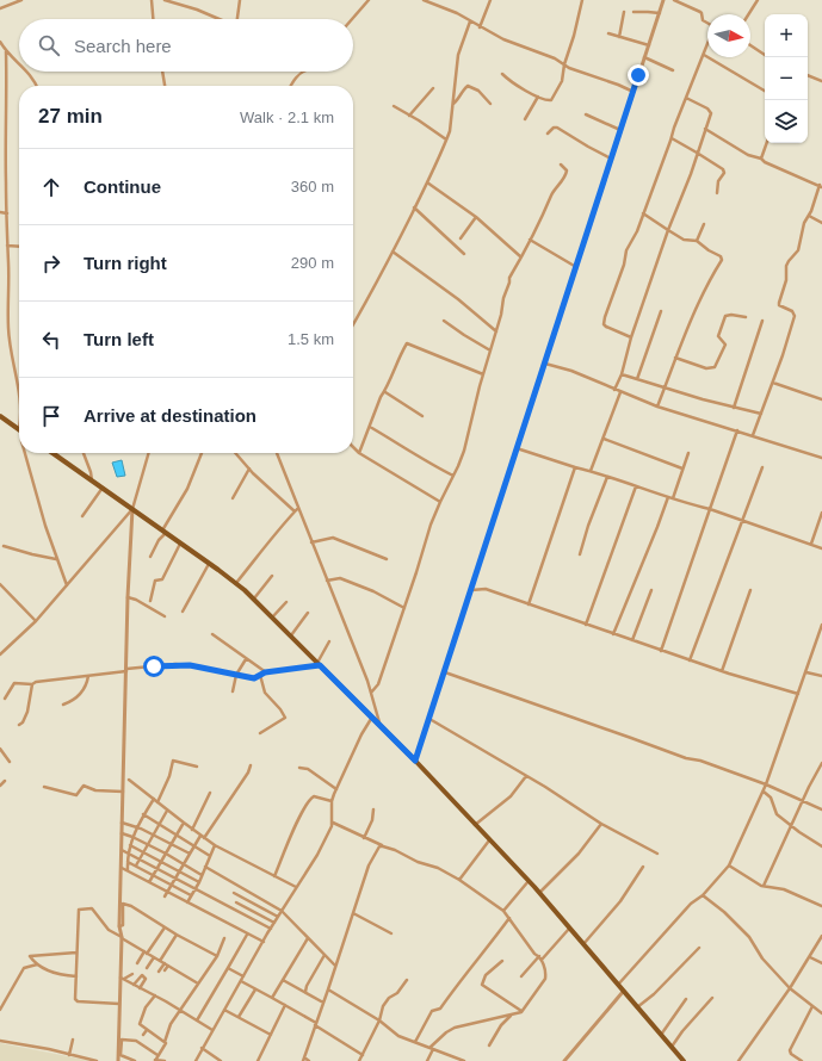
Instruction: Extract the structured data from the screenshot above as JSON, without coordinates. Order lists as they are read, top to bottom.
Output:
{
  "north": "right",
  "page": {
    "map_buttons": ["+", "−"],
    "search": "Search here",
    "heading": ["27 min", "Walk · 2.1 km"],
    "list": [
      ["Continue", "360 m"],
      ["Turn right", "290 m"],
      ["Turn left", "1.5 km"],
      "Arrive at destination"
    ]
  }
}
